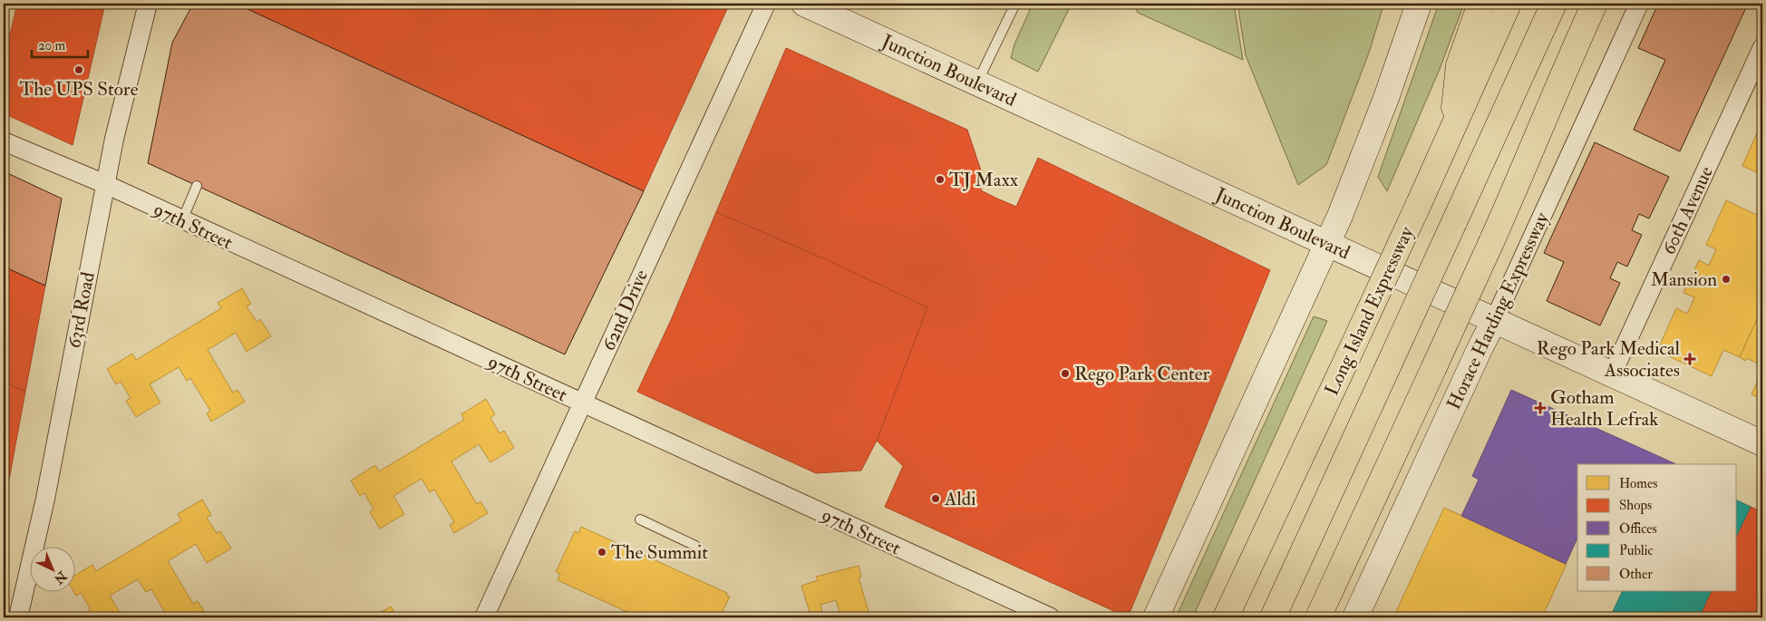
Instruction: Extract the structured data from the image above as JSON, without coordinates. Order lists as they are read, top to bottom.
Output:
{
  "streets": {
    "highway": ["Long Island Expressway"],
    "main road": ["Junction Boulevard", "Horace Harding Expressway"],
    "street": [
      "60th Avenue",
      "97th Street",
      "63rd Road",
      "62nd Drive"
    ]
  },
  "crossings": [
    ["Junction Boulevard", "60th Avenue"],
    ["Junction Boulevard", "Horace Harding Expressway"],
    ["97th Street", "63rd Road"],
    ["97th Street", "62nd Drive"]
  ],
  "places": {
    "other": [
      "The UPS Store",
      "TJ Maxx",
      "Mansion",
      "Rego Park Center",
      "Aldi",
      "The Summit"
    ],
    "health": ["Rego Park Medical Associates", "Gotham Health Lefrak"]
  },
  "legend": [
    "Homes",
    "Shops",
    "Offices",
    "Public",
    "Other"
  ],
  "scale_bar": "20 m",
  "north": "bottom right"
}
